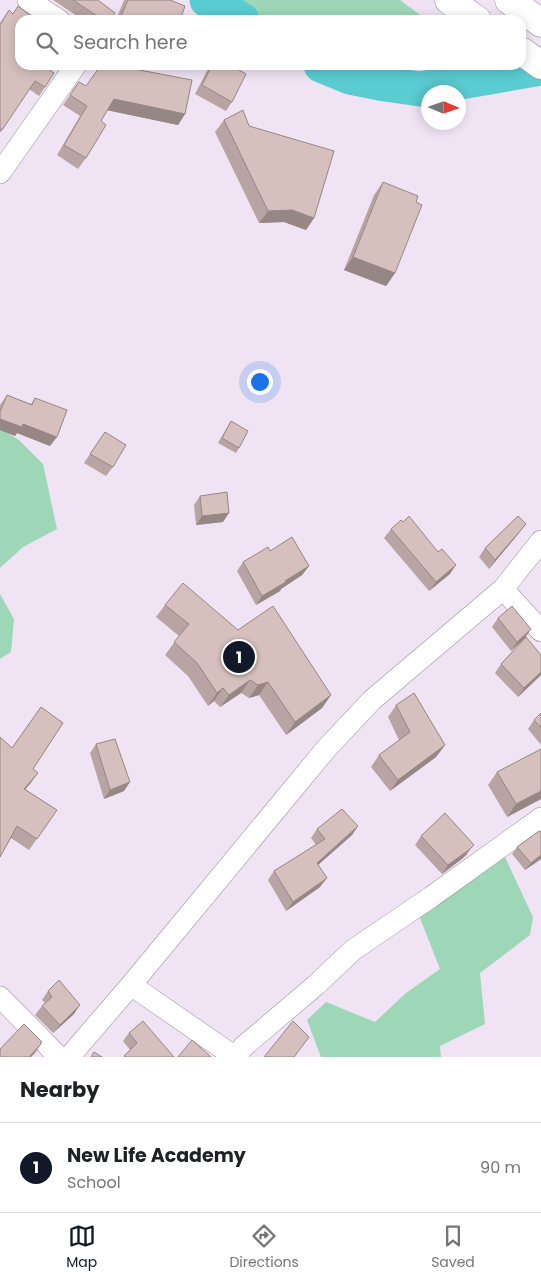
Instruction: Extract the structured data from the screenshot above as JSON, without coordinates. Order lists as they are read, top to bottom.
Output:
{
  "north": "right",
  "page": {
    "search": "Search here",
    "pins": "1",
    "heading": "Nearby",
    "list": [
      {
        "mark": "1",
        "name": "New Life Academy",
        "note": "School",
        "value": "90 m"
      }
    ],
    "nav": ["Map", "Directions", "Saved"]
  }
}
